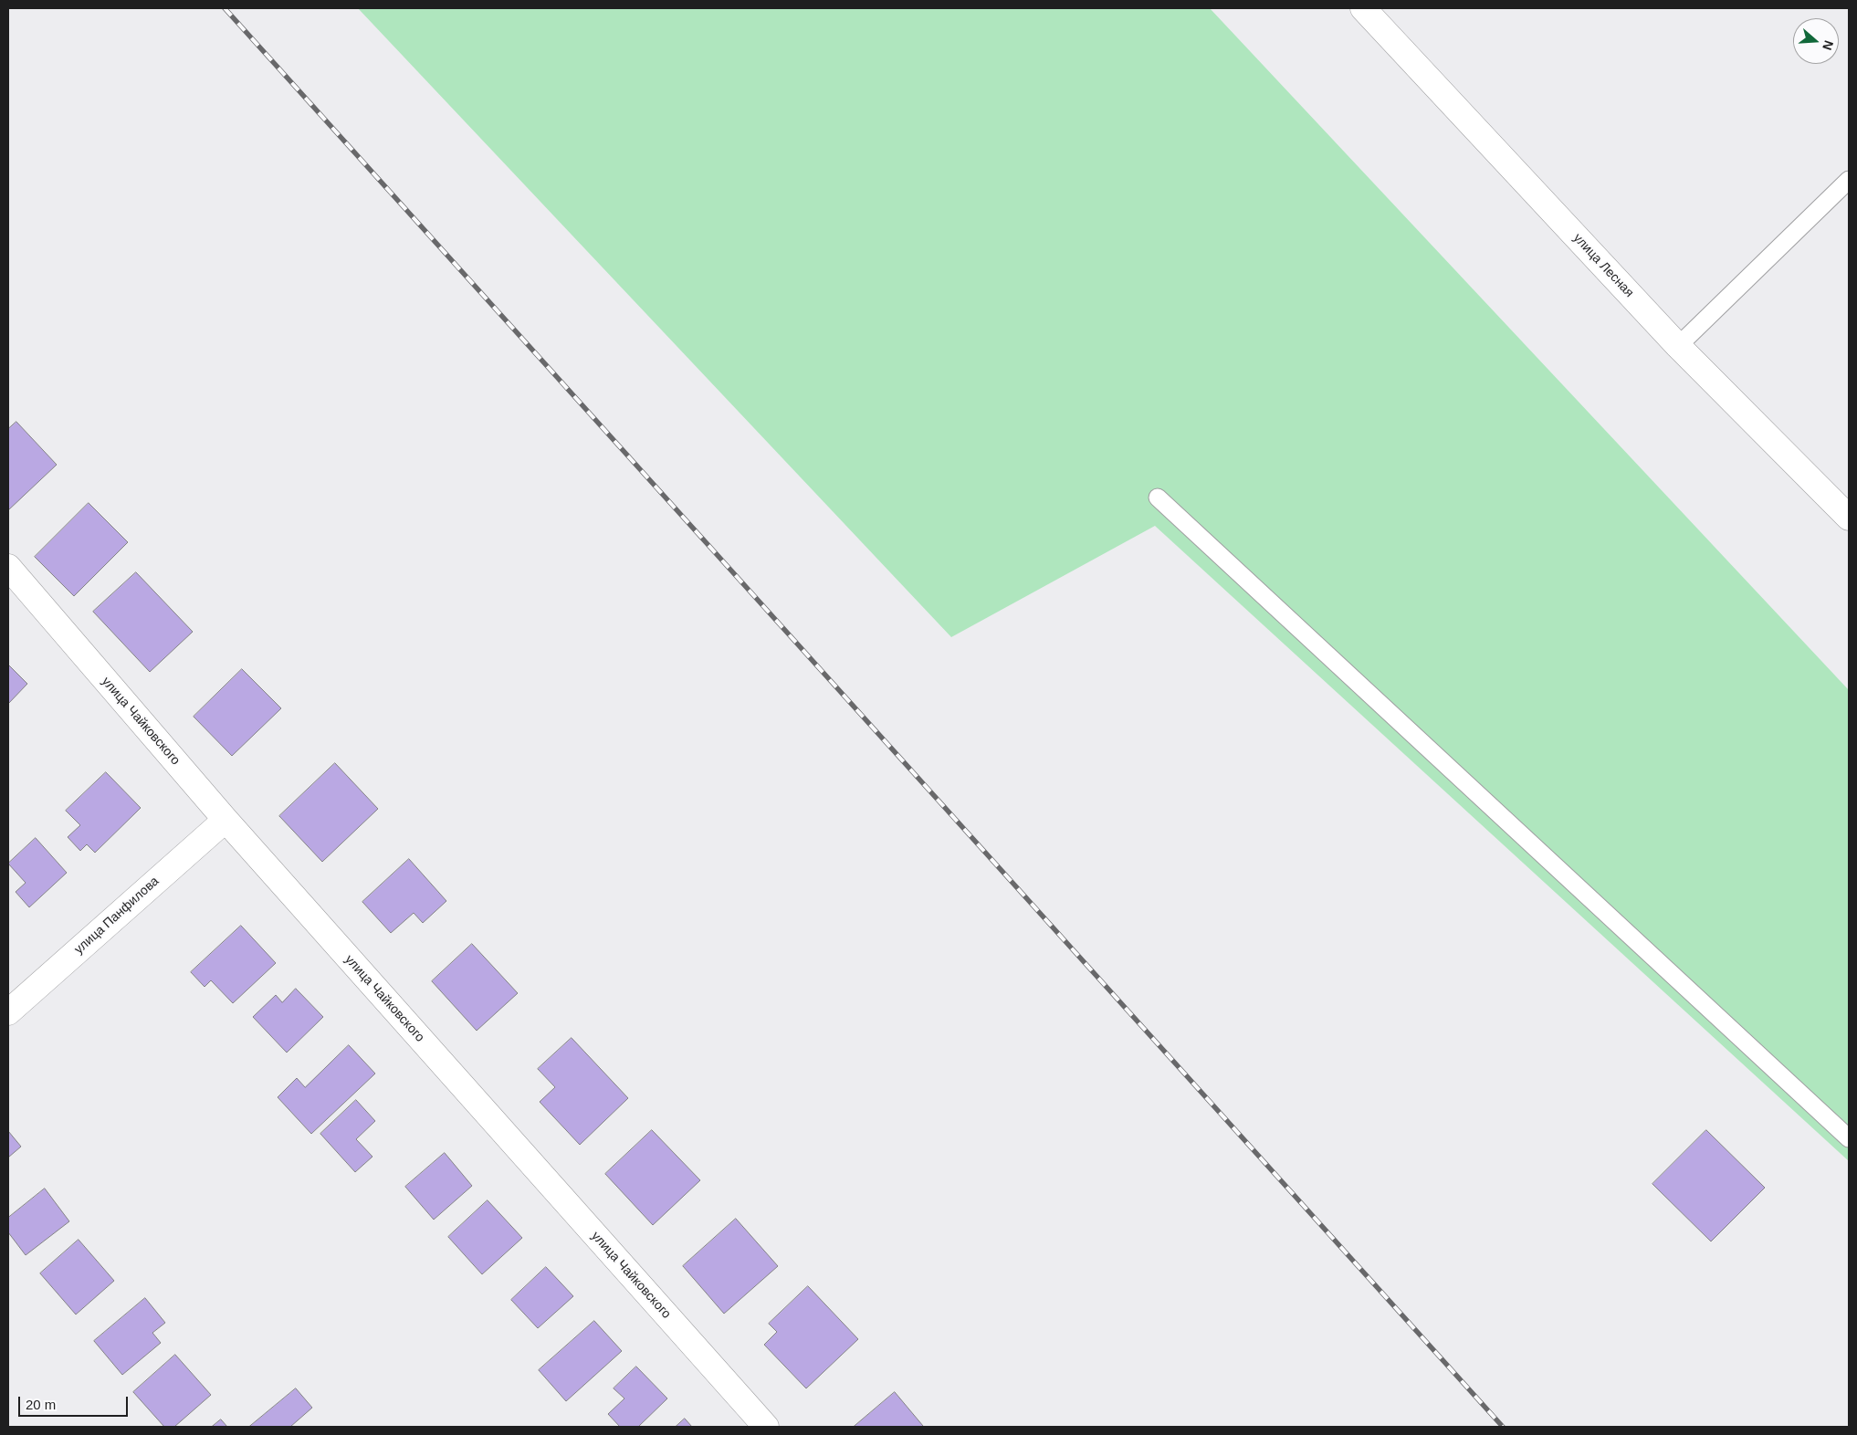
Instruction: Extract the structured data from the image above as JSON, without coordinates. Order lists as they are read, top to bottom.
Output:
{
  "streets": {
    "street": ["улица Лесная", "улица Чайковского", "улица Панфилова"]
  },
  "crossings": [
    ["улица Чайковского", "улица Панфилова"]
  ],
  "scale_bar": "20 m",
  "north": "right"
}
